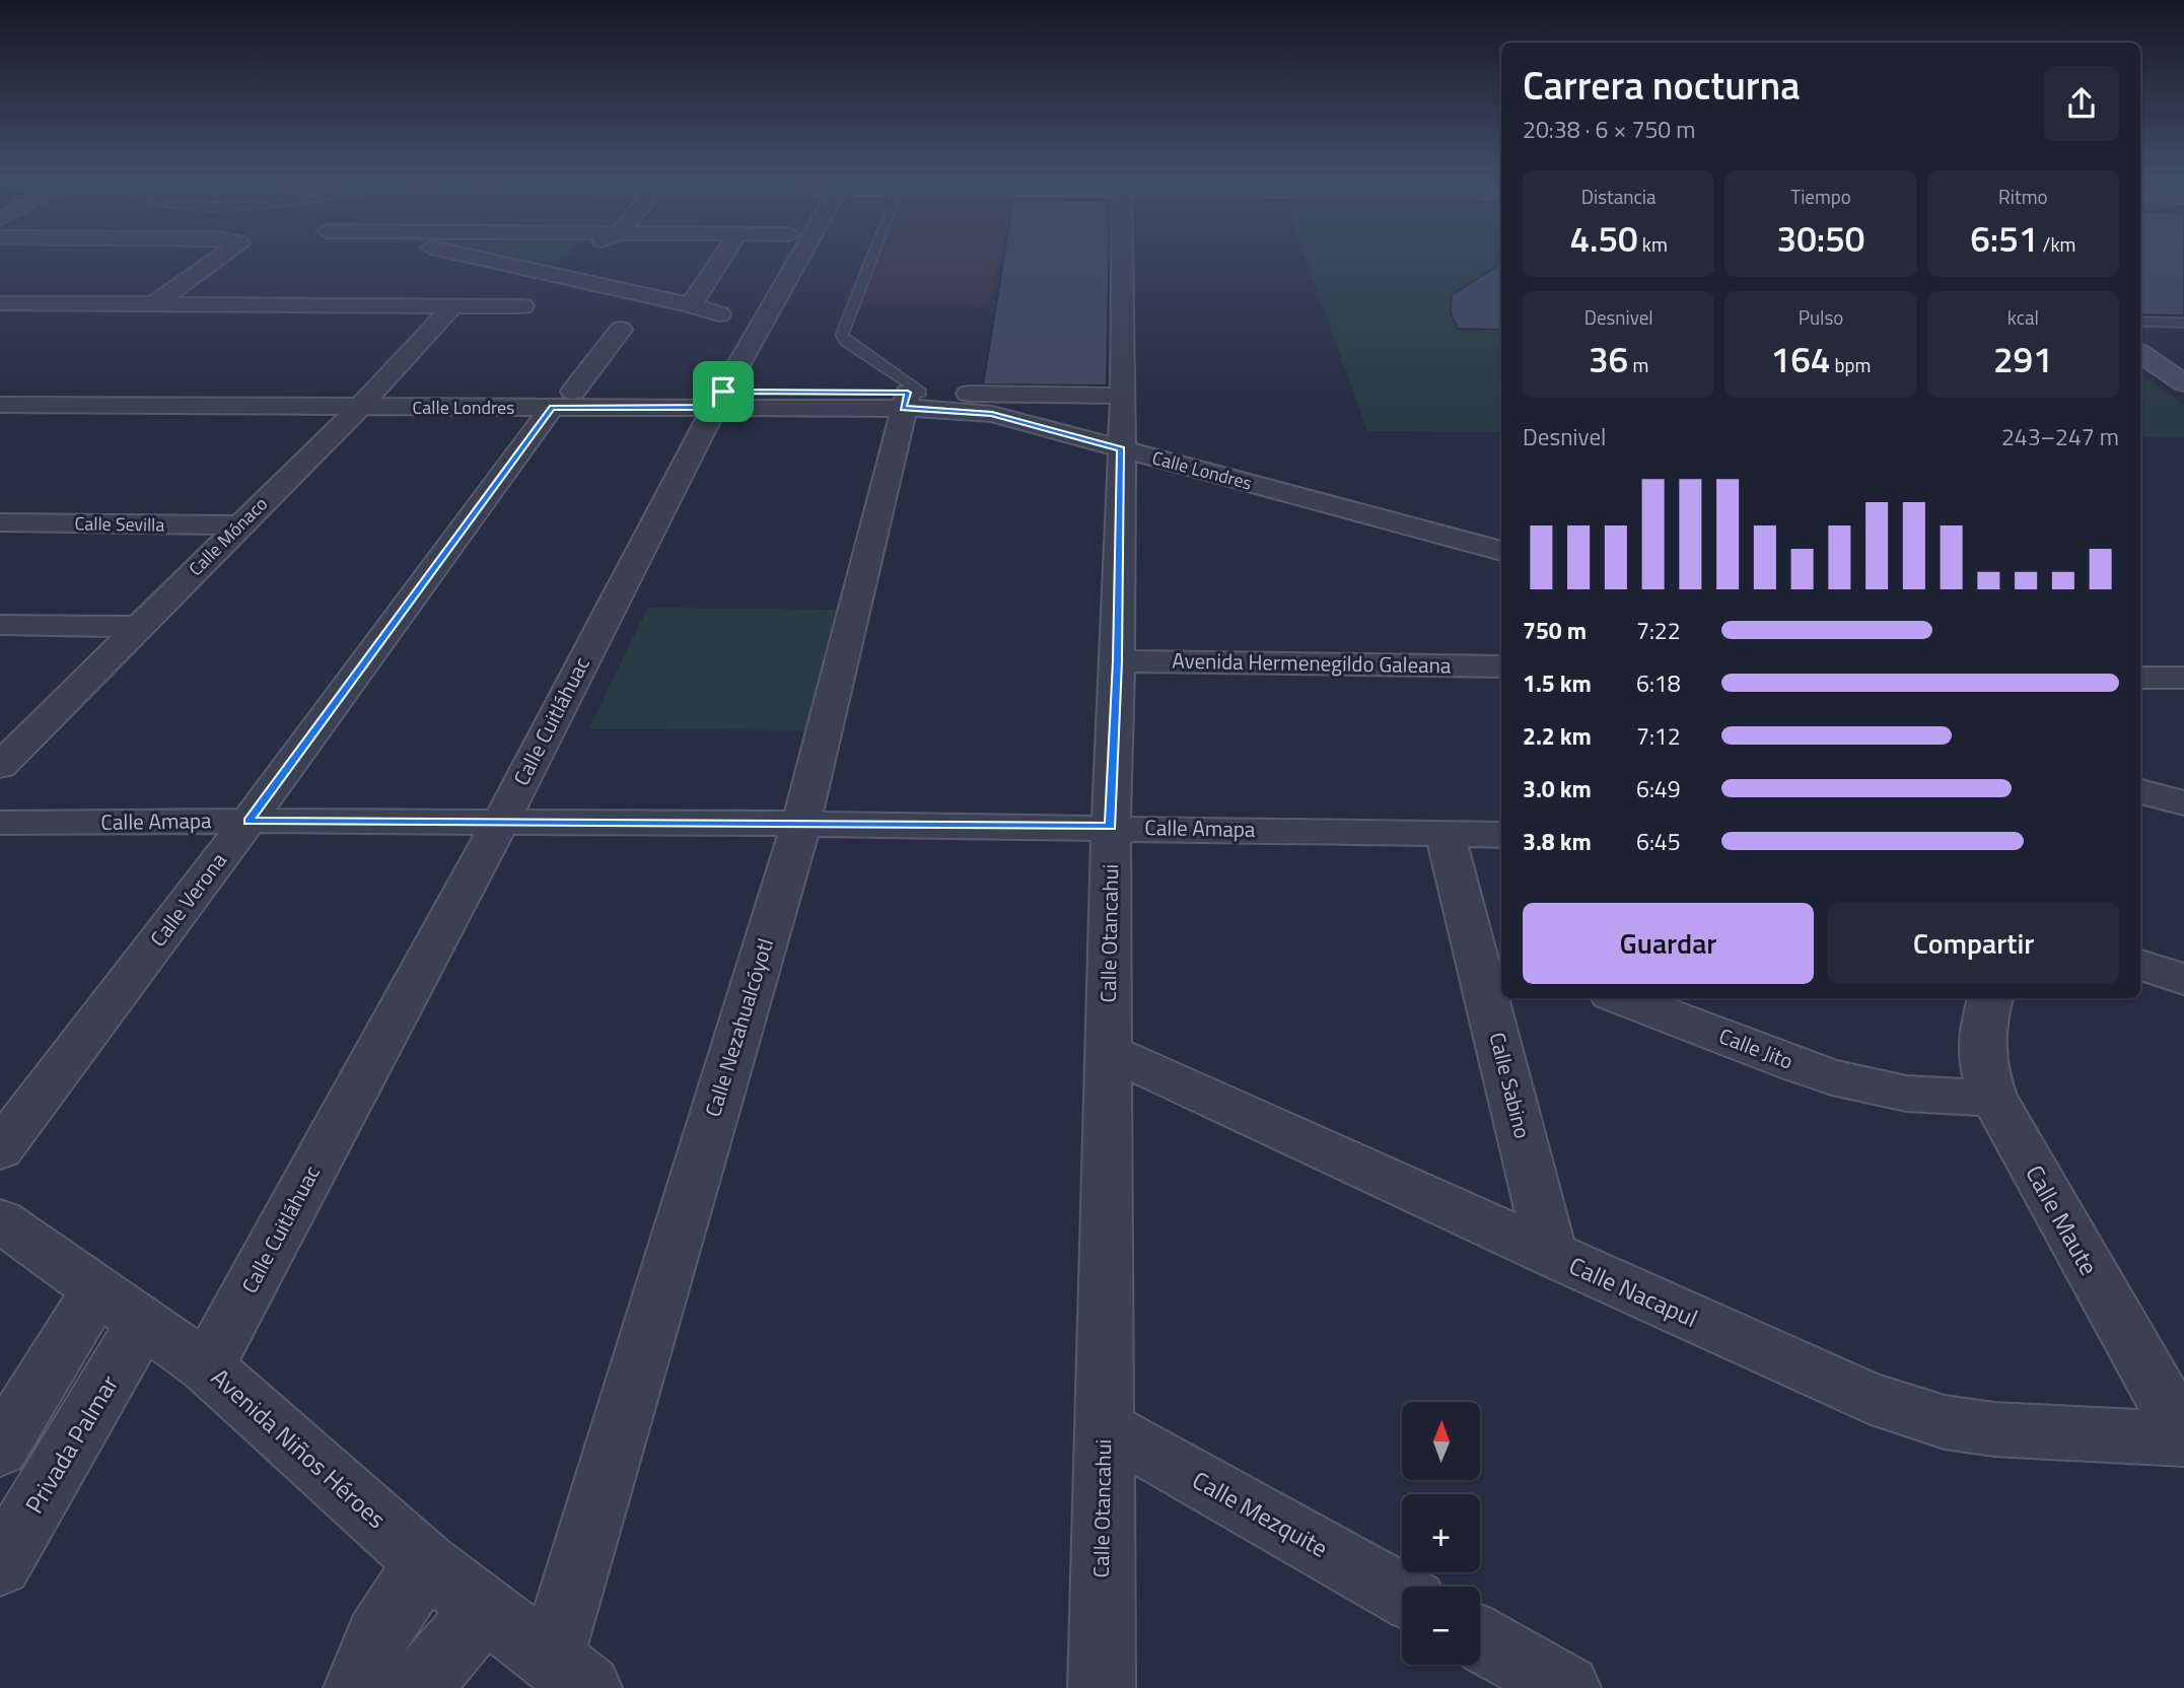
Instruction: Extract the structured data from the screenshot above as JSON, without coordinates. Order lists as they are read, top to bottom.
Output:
{
  "streets": {
    "street": [
      "Calle Londres",
      "Calle Sevilla",
      "Calle Mónaco",
      "Avenida Hermenegildo Galeana",
      "Calle Cuitláhuac",
      "Calle Amapa",
      "Calle Verona",
      "Calle Otancahui",
      "Calle Nezahualcóyotl",
      "Calle Jito",
      "Calle Sabino",
      "Calle Maute",
      "Calle Nacapul",
      "Privada Palmar",
      "Avenida Niños Héroes",
      "Calle Mezquite"
    ]
  },
  "crossings": [
    ["Calle Londres", "Calle Mónaco"],
    ["Calle Londres", "Calle Cuitláhuac"],
    ["Calle Londres", "Calle Verona"],
    ["Calle Londres", "Calle Otancahui"],
    ["Calle Londres", "Calle Nezahualcóyotl"],
    ["Calle Sevilla", "Calle Mónaco"],
    ["Avenida Hermenegildo Galeana", "Calle Otancahui"],
    ["Calle Cuitláhuac", "Calle Amapa"],
    ["Calle Cuitláhuac", "Avenida Niños Héroes"],
    ["Calle Amapa", "Calle Verona"],
    ["Calle Amapa", "Calle Otancahui"],
    ["Calle Amapa", "Calle Nezahualcóyotl"],
    ["Calle Amapa", "Calle Sabino"],
    ["Calle Otancahui", "Calle Nacapul"],
    ["Calle Otancahui", "Calle Mezquite"],
    ["Calle Nezahualcóyotl", "Avenida Niños Héroes"],
    ["Calle Jito", "Calle Maute"],
    ["Calle Sabino", "Calle Nacapul"],
    ["Calle Maute", "Calle Nacapul"],
    ["Privada Palmar", "Avenida Niños Héroes"]
  ],
  "north": "top",
  "page": {
    "heading": ["Carrera nocturna", "20:38 · 6 × 750 m"],
    "stats": [
      ["Distancia", "4.50 km"],
      ["Tiempo", "30:50"],
      ["Ritmo", "6:51 /km"],
      ["Desnivel", "36 m"],
      ["Pulso", "164 bpm"],
      ["kcal", "291"]
    ],
    "chart": ["Desnivel", "243–247 m"],
    "list": [
      {
        "name": "750 m",
        "note": "7:22"
      },
      {
        "name": "1.5 km",
        "note": "6:18"
      },
      {
        "name": "2.2 km",
        "note": "7:12"
      },
      {
        "name": "3.0 km",
        "note": "6:49"
      },
      {
        "name": "3.8 km",
        "note": "6:45"
      }
    ],
    "buttons": ["Guardar", "Compartir"],
    "map_buttons": ["+", "−"]
  }
}
